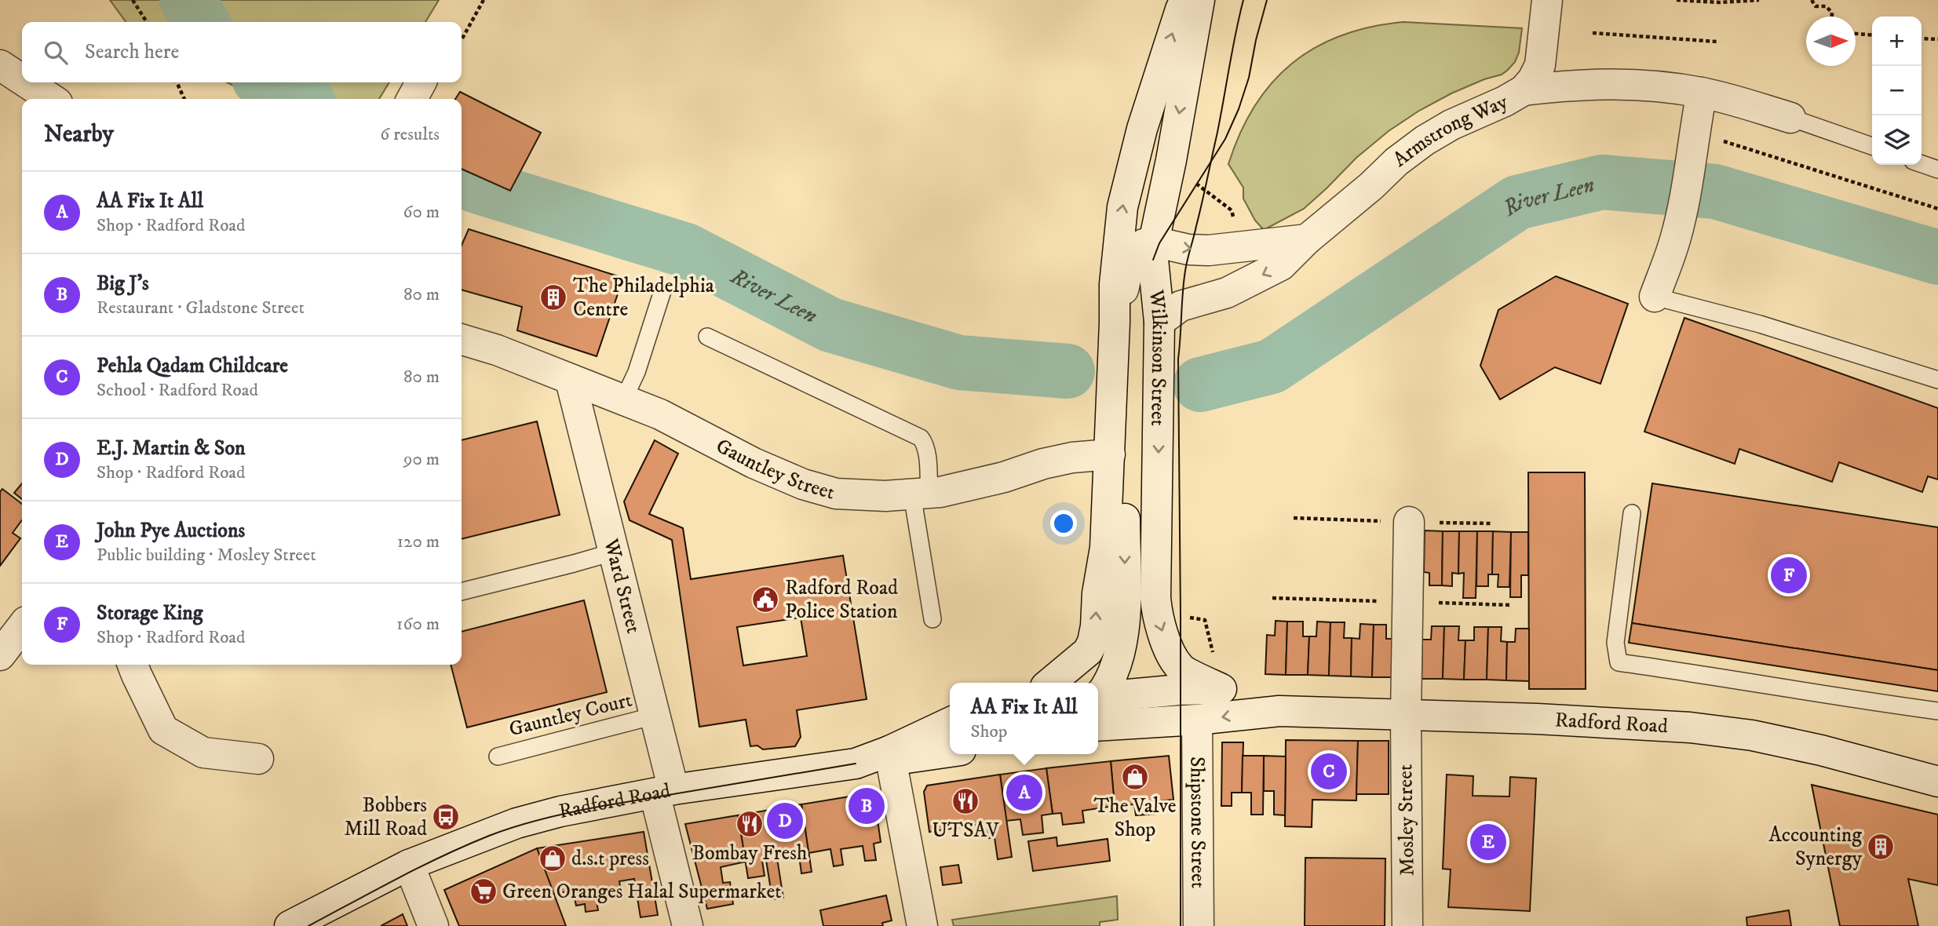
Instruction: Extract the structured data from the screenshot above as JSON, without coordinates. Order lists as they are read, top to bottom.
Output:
{
  "streets": {
    "street": [
      "Armstrong Way",
      "Wilkinson Street",
      "Gauntley Street",
      "Ward Street",
      "Radford Road",
      "Mosley Street",
      "Shipstone Street"
    ],
    "lane": ["Gauntley Court"]
  },
  "crossings": [
    ["Armstrong Way", "Wilkinson Street"],
    ["Wilkinson Street", "Gauntley Street"],
    ["Wilkinson Street", "Radford Road"],
    ["Gauntley Street", "Ward Street"],
    ["Ward Street", "Gauntley Court"],
    ["Ward Street", "Radford Road"],
    ["Radford Road", "Mosley Street"],
    ["Radford Road", "Shipstone Street"]
  ],
  "water": ["River Leen"],
  "places": {
    "building": ["The Philadelphia Centre", "Accounting Synergy"],
    "public building": ["Radford Road Police Station"],
    "shop": ["The Valve Shop", "d.s.t press"],
    "restaurant": ["UTSAV", "Bombay Fresh"],
    "bus stop": ["Bobbers Mill Road"],
    "supermarket": ["Green Oranges Halal Supermarket"]
  },
  "north": "right",
  "page": {
    "map_buttons": ["+", "−"],
    "search": "Search here",
    "heading": ["Nearby", "6 results"],
    "list": [
      {
        "mark": "A",
        "name": "AA Fix It All",
        "note": "Shop · Radford Road",
        "value": "60 m"
      },
      {
        "mark": "B",
        "name": "Big J's",
        "note": "Restaurant · Gladstone Street",
        "value": "80 m"
      },
      {
        "mark": "C",
        "name": "Pehla Qadam Childcare",
        "note": "School · Radford Road",
        "value": "80 m"
      },
      {
        "mark": "D",
        "name": "E.J. Martin & Son",
        "note": "Shop · Radford Road",
        "value": "90 m"
      },
      {
        "mark": "E",
        "name": "John Pye Auctions",
        "note": "Public building · Mosley Street",
        "value": "120 m"
      },
      {
        "mark": "F",
        "name": "Storage King",
        "note": "Shop · Radford Road",
        "value": "160 m"
      }
    ],
    "pins": [
      "F",
      "C",
      "A",
      "B",
      "D",
      "E"
    ],
    "popup": ["AA Fix It All", "Shop"]
  }
}
